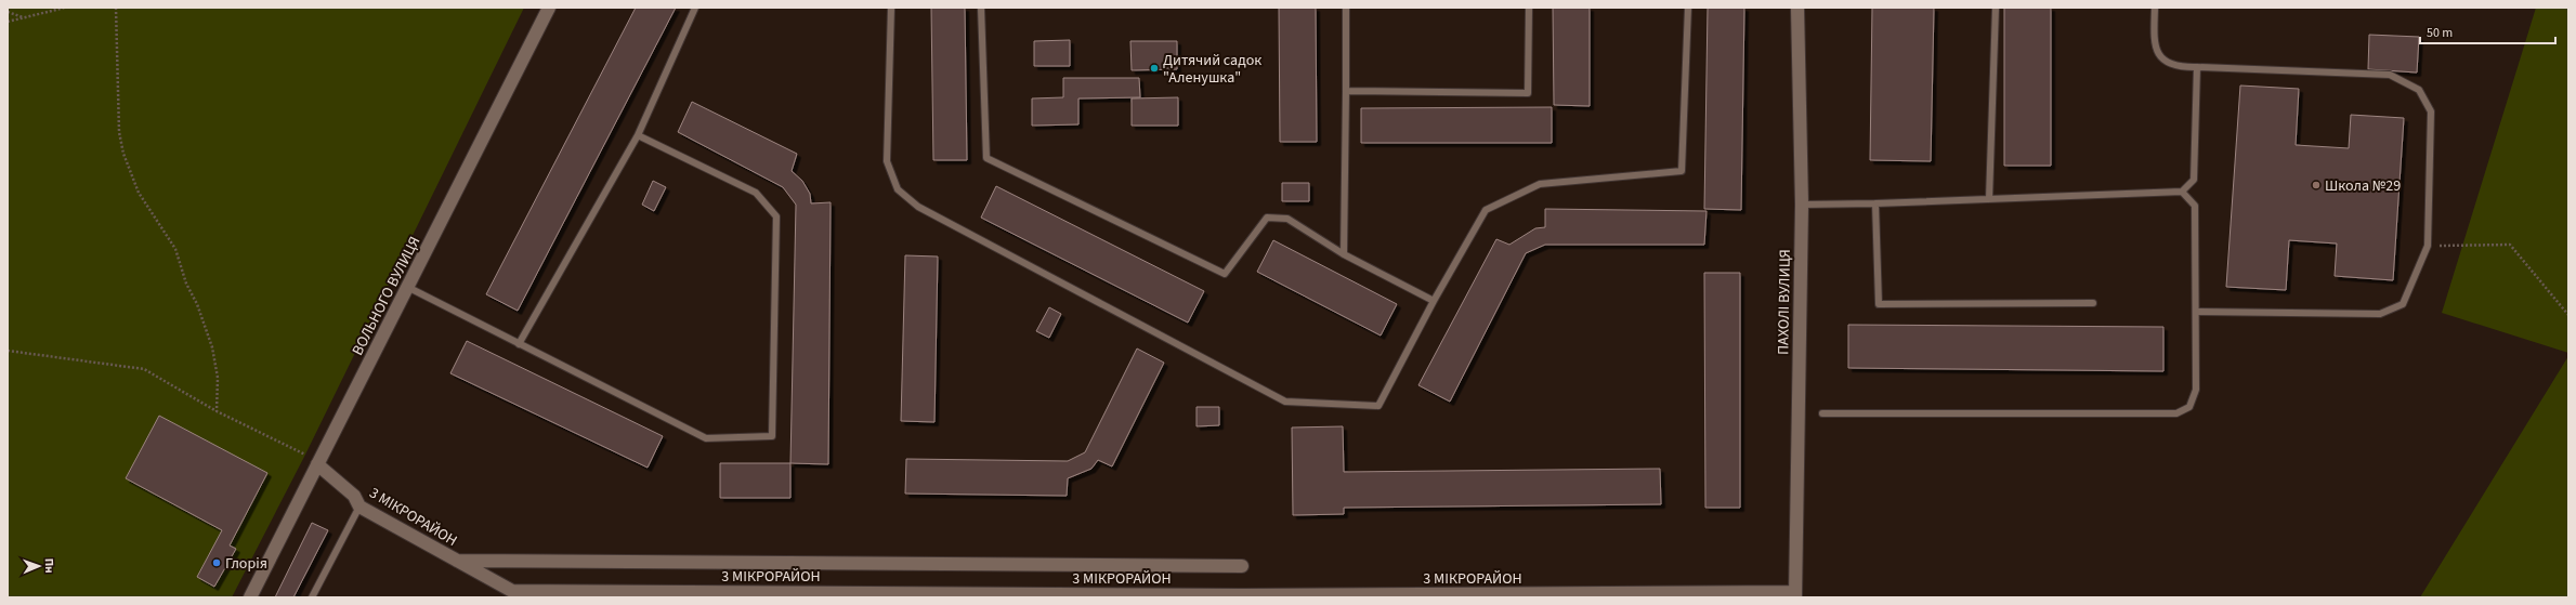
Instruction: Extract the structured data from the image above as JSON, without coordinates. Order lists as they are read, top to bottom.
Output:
{
  "streets": {
    "street": ["ВОЛЬНОГО ВУЛИЦЯ", "ПАХОЛІ ВУЛИЦЯ", "3 МІКРОРАЙОН"]
  },
  "crossings": [
    ["ВОЛЬНОГО ВУЛИЦЯ", "3 МІКРОРАЙОН"],
    ["ПАХОЛІ ВУЛИЦЯ", "3 МІКРОРАЙОН"]
  ],
  "places": ["Дитячий садок \"Аленушка\"", "Школа №29", "Глорія"],
  "scale_bar": "50 m",
  "north": "right"
}
